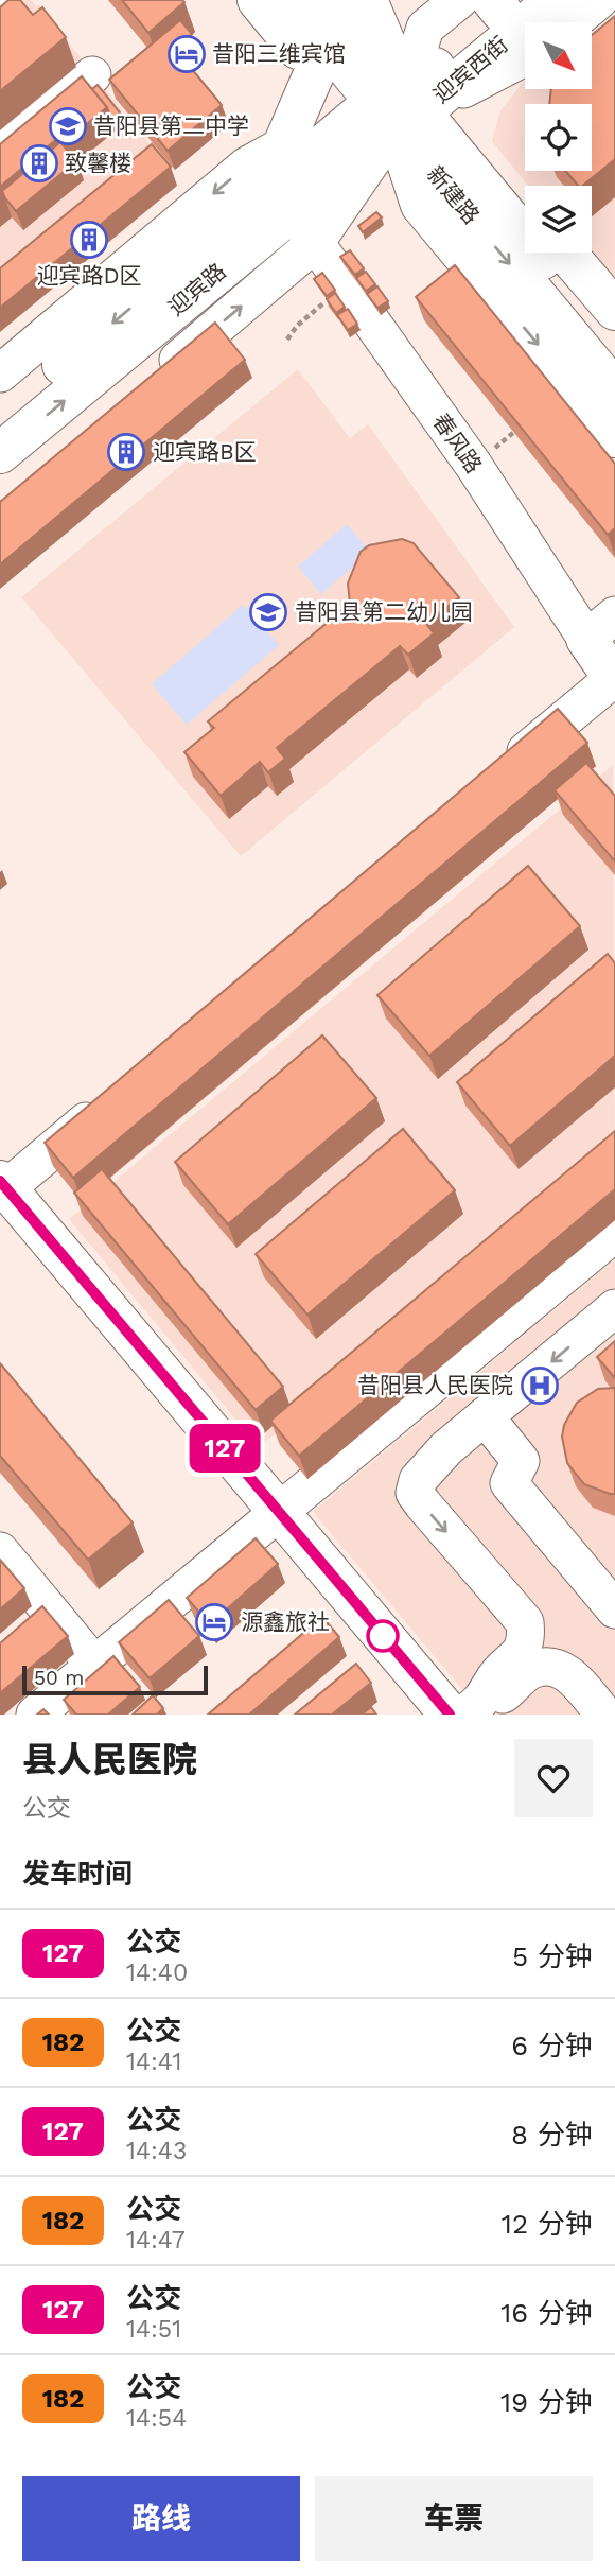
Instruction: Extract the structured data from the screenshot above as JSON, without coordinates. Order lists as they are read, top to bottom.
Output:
{
  "streets": {
    "main road": [
      "迎宾西街",
      "新建路",
      "迎宾路",
      "春风路"
    ]
  },
  "crossings": [
    ["迎宾西街", "新建路"],
    ["迎宾西街", "迎宾路"],
    ["新建路", "迎宾路"],
    ["迎宾路", "春风路"]
  ],
  "places": {
    "hotel": ["昔阳三维宾馆", "源鑫旅社"],
    "school or university": ["昔阳县第二中学", "昔阳县第二幼儿园"],
    "building": ["致馨楼", "迎宾路D区", "迎宾路B区"],
    "hospital": ["昔阳县人民医院"]
  },
  "lines": ["bus line 127"],
  "scale_bar": "50 m",
  "north": "bottom right",
  "page": {
    "on_map": "127",
    "scale": "50 m",
    "heading": [
      ["县人民医院", "公交"],
      "发车时间"
    ],
    "list": [
      {
        "mark": "127",
        "name": "公交",
        "note": "14:40",
        "value": "5 分钟"
      },
      {
        "mark": "182",
        "name": "公交",
        "note": "14:41",
        "value": "6 分钟"
      },
      {
        "mark": "127",
        "name": "公交",
        "note": "14:43",
        "value": "8 分钟"
      },
      {
        "mark": "182",
        "name": "公交",
        "note": "14:47",
        "value": "12 分钟"
      },
      {
        "mark": "127",
        "name": "公交",
        "note": "14:51",
        "value": "16 分钟"
      },
      {
        "mark": "182",
        "name": "公交",
        "note": "14:54",
        "value": "19 分钟"
      }
    ],
    "buttons": ["路线", "车票"]
  }
}
